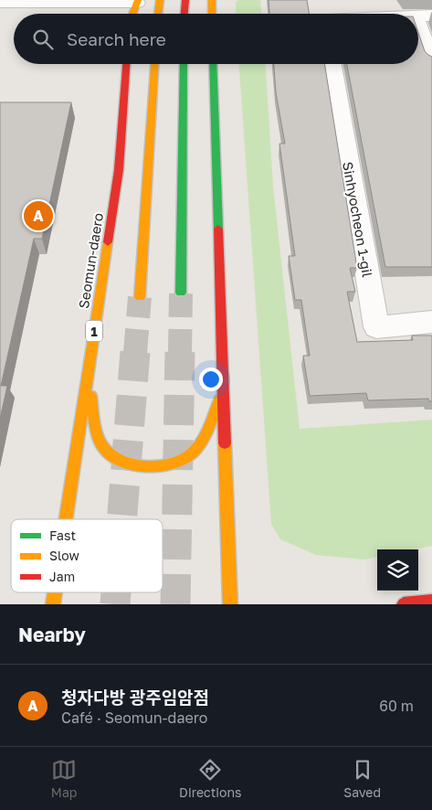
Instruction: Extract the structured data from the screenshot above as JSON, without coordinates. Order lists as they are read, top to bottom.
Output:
{
  "streets": {
    "main road": ["Seomun-daero", "1"],
    "street": ["Sinhyocheon 1-gil"]
  },
  "legend": ["Fast", "Slow", "Jam"],
  "page": {
    "search": "Search here",
    "pins": "A",
    "heading": "Nearby",
    "list": [
      {
        "mark": "A",
        "name": "청자다방 광주임암점",
        "note": "Café · Seomun-daero",
        "value": "60 m"
      }
    ],
    "nav": ["Map", "Directions", "Saved"]
  }
}
